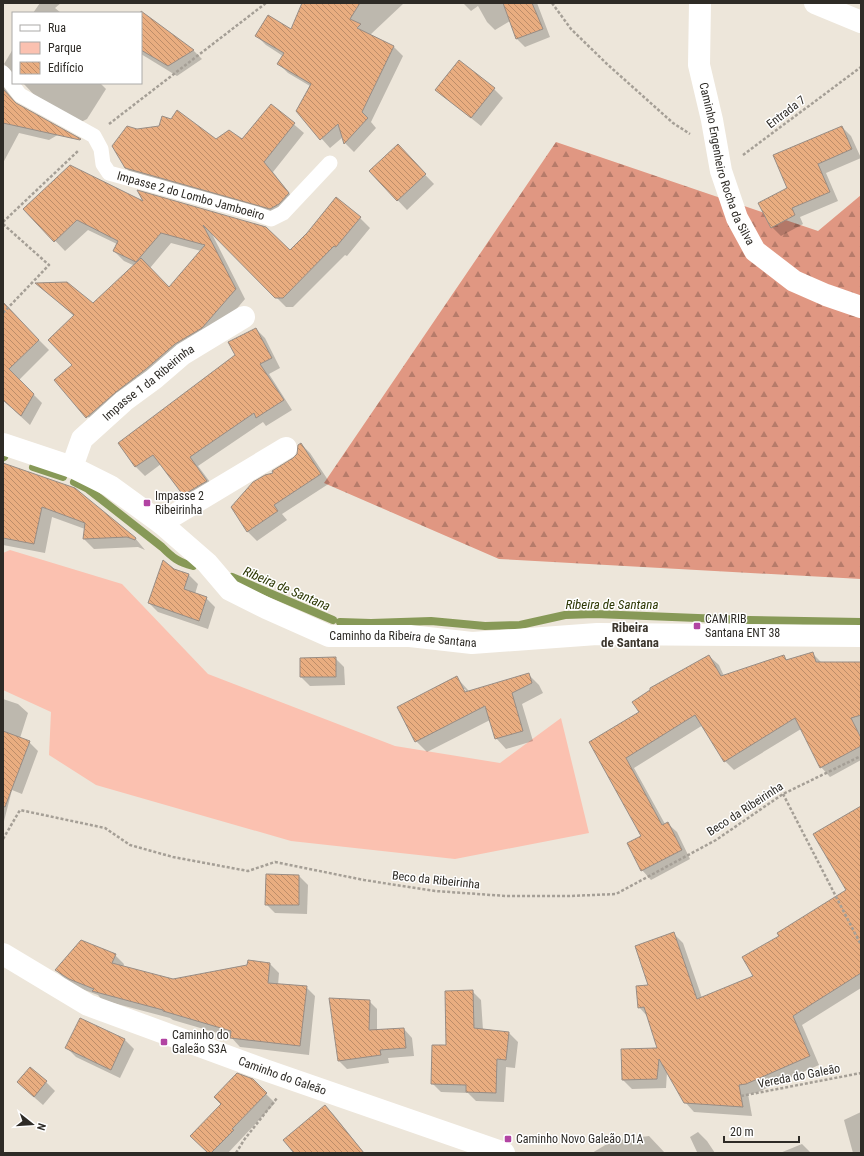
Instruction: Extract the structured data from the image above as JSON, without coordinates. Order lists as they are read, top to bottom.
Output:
{
  "streets": {
    "street": [
      "Caminho Engenheiro Rocha da Silva",
      "Impasse 1 da Ribeirinha",
      "Caminho da Ribeira de Santana",
      "Caminho do Galeão"
    ],
    "lane": ["Impasse 2 do Lombo Jamboeiro"],
    "path": ["Entrada 7", "Beco da Ribeirinha", "Vereda do Galeão"]
  },
  "crossings": [
    ["Entrada 7", "Caminho Engenheiro Rocha da Silva"],
    ["Impasse 1 da Ribeirinha", "Caminho da Ribeira de Santana"]
  ],
  "districts": ["Ribeira de Santana"],
  "water": ["Ribeira de Santana"],
  "places": {
    "transit": [
      "Impasse 2 Ribeirinha",
      "CAM RIB Santana ENT 38",
      "Caminho do Galeão S3A",
      "Caminho Novo Galeão D1A"
    ]
  },
  "legend": ["Rua", "Parque", "Edifício"],
  "scale_bar": "20 m",
  "north": "right"
}
